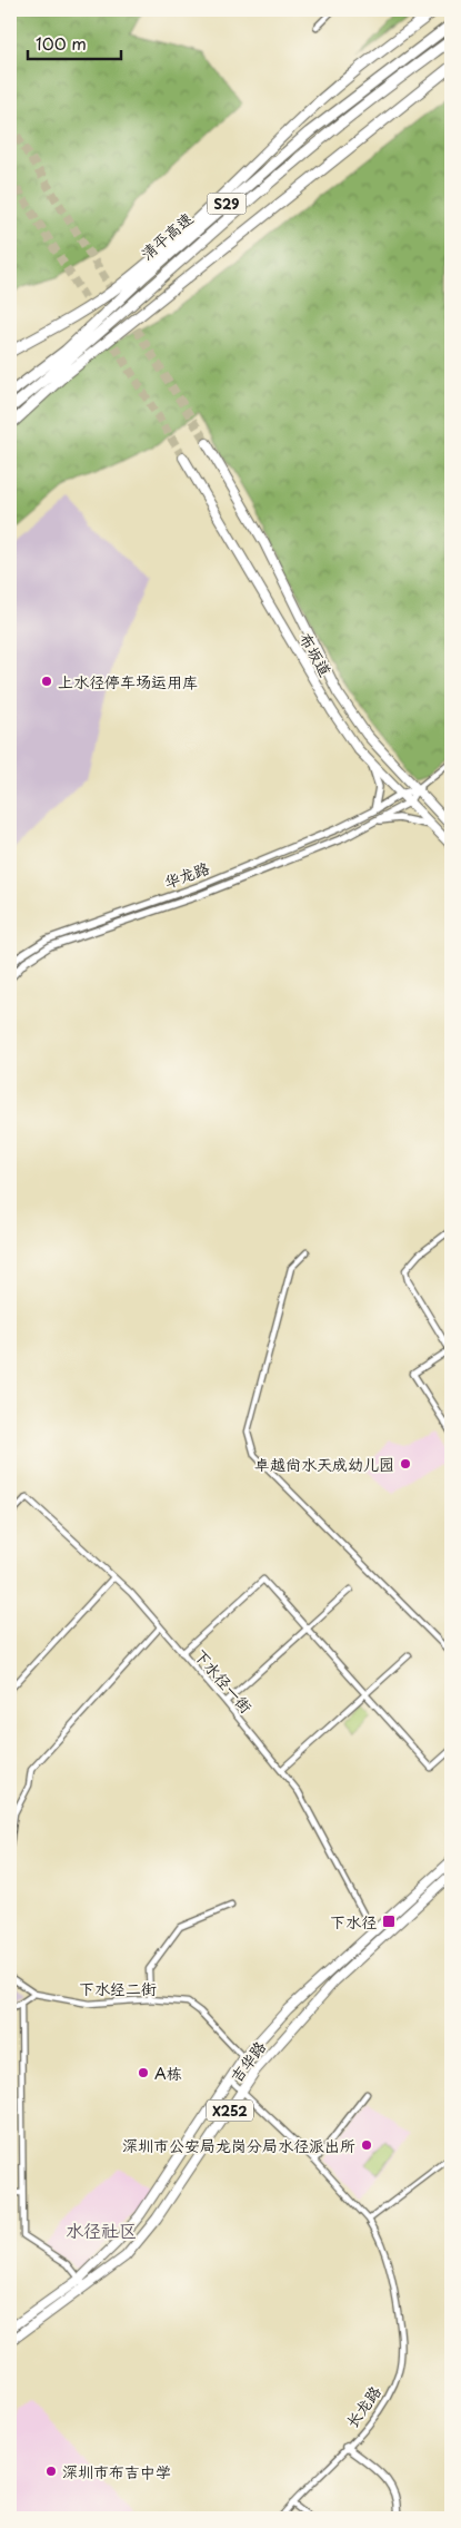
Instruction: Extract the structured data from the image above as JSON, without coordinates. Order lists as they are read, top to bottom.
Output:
{
  "streets": {
    "highway": ["S29", "清平高速"],
    "main road": ["布坂道", "吉华路", "X252"],
    "street": [
      "华龙路",
      "下水径一街",
      "下水经二街",
      "长龙路"
    ]
  },
  "crossings": [
    ["布坂道", "华龙路"],
    ["下水径一街", "吉华路"],
    ["下水经二街", "吉华路"],
    ["吉华路", "长龙路"]
  ],
  "districts": ["水径社区"],
  "places": {
    "other": [
      "上水径停车场运用库",
      "卓越尚水天成幼儿园",
      "A栋",
      "深圳市公安局龙岗分局水径派出所",
      "深圳市布吉中学"
    ],
    "transit": ["下水径"]
  },
  "scale_bar": "100 m"
}
